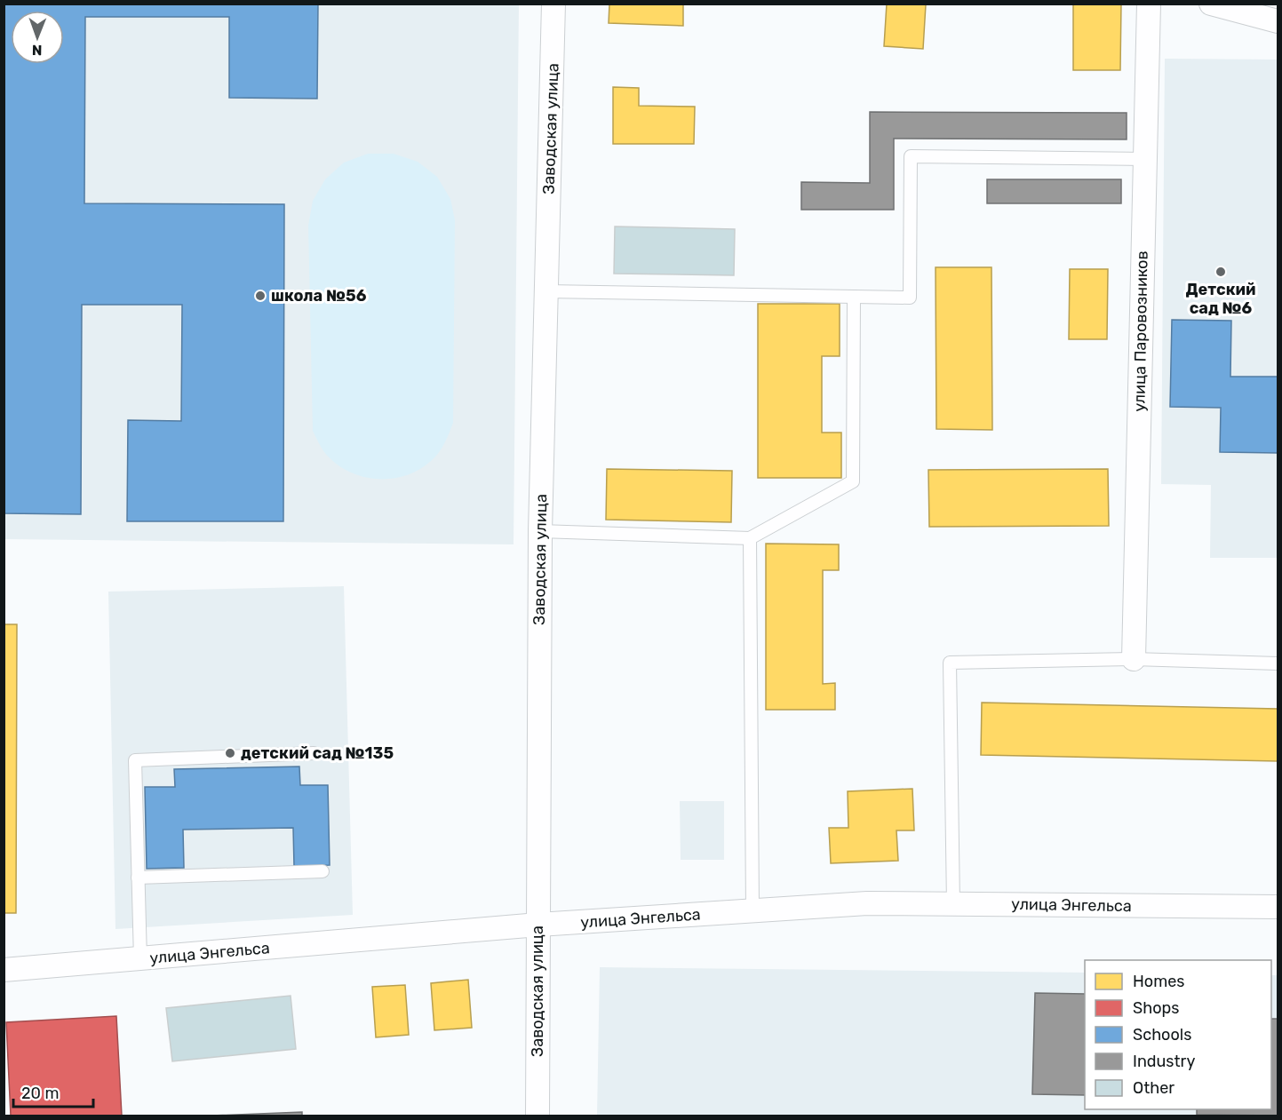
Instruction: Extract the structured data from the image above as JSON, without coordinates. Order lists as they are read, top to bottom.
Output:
{
  "streets": {
    "street": ["Заводская улица", "улица Паровозников", "улица Энгельса"]
  },
  "crossings": [
    ["Заводская улица", "улица Энгельса"]
  ],
  "places": ["Детский сад №6", "школа №56", "детский сад №135"],
  "legend": [
    "Homes",
    "Shops",
    "Schools",
    "Industry",
    "Other"
  ],
  "scale_bar": "20 m",
  "north": "bottom"
}
